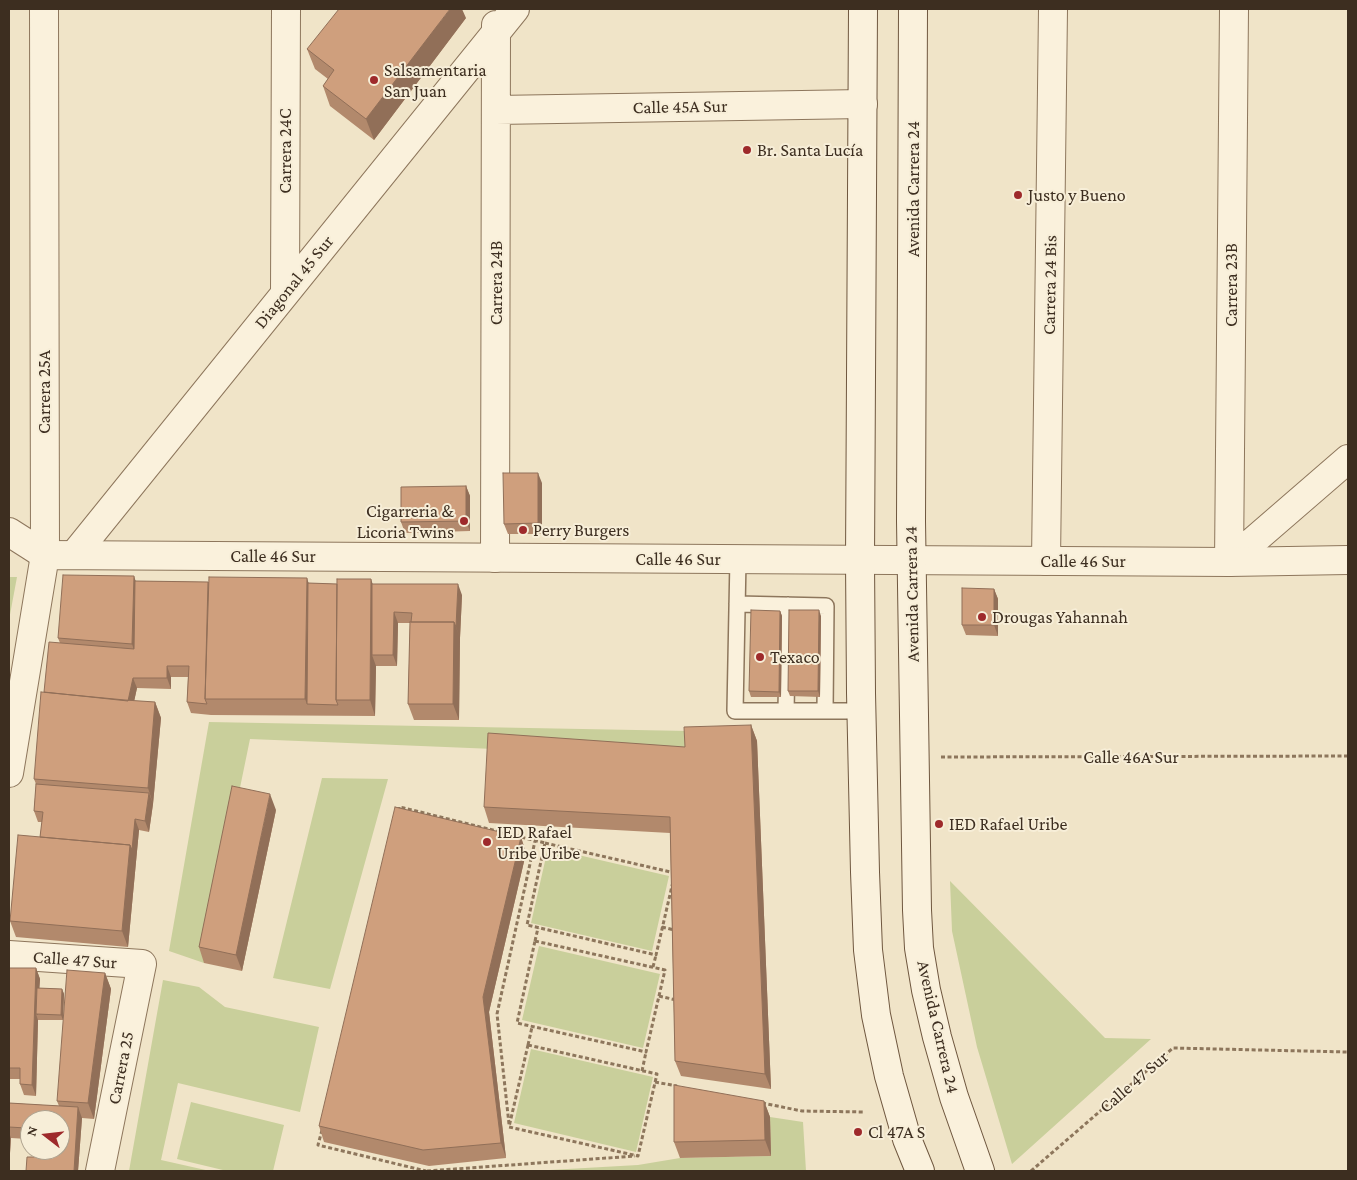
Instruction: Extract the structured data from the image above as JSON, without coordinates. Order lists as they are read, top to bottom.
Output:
{
  "streets": {
    "street": [
      "Calle 45A Sur",
      "Carrera 24C",
      "Avenida Carrera 24",
      "Diagonal 45 Sur",
      "Carrera 24B",
      "Carrera 24 Bis",
      "Carrera 23B",
      "Carrera 25A",
      "Calle 46 Sur",
      "Calle 47 Sur",
      "Carrera 25"
    ],
    "path": ["Calle 46A Sur"]
  },
  "crossings": [
    ["Calle 45A Sur", "Carrera 24B"],
    ["Carrera 24C", "Diagonal 45 Sur"],
    ["Avenida Carrera 24", "Calle 46 Sur"],
    ["Avenida Carrera 24", "Calle 46A Sur"],
    ["Diagonal 45 Sur", "Carrera 24B"],
    ["Diagonal 45 Sur", "Calle 46 Sur"],
    ["Carrera 24B", "Calle 46 Sur"],
    ["Carrera 24 Bis", "Calle 46 Sur"],
    ["Carrera 23B", "Calle 46 Sur"],
    ["Carrera 25A", "Calle 46 Sur"],
    ["Calle 47 Sur", "Carrera 25"]
  ],
  "places": [
    "Salsamentaria San Juan",
    "Br. Santa Lucía",
    "Justo y Bueno",
    "Cigarreria & Licoria Twins",
    "Perry Burgers",
    "Drougas Yahannah",
    "Texaco",
    "IED Rafael Uribe",
    "IED Rafael Uribe Uribe",
    "Cl 47A S"
  ],
  "north": "left"
}
